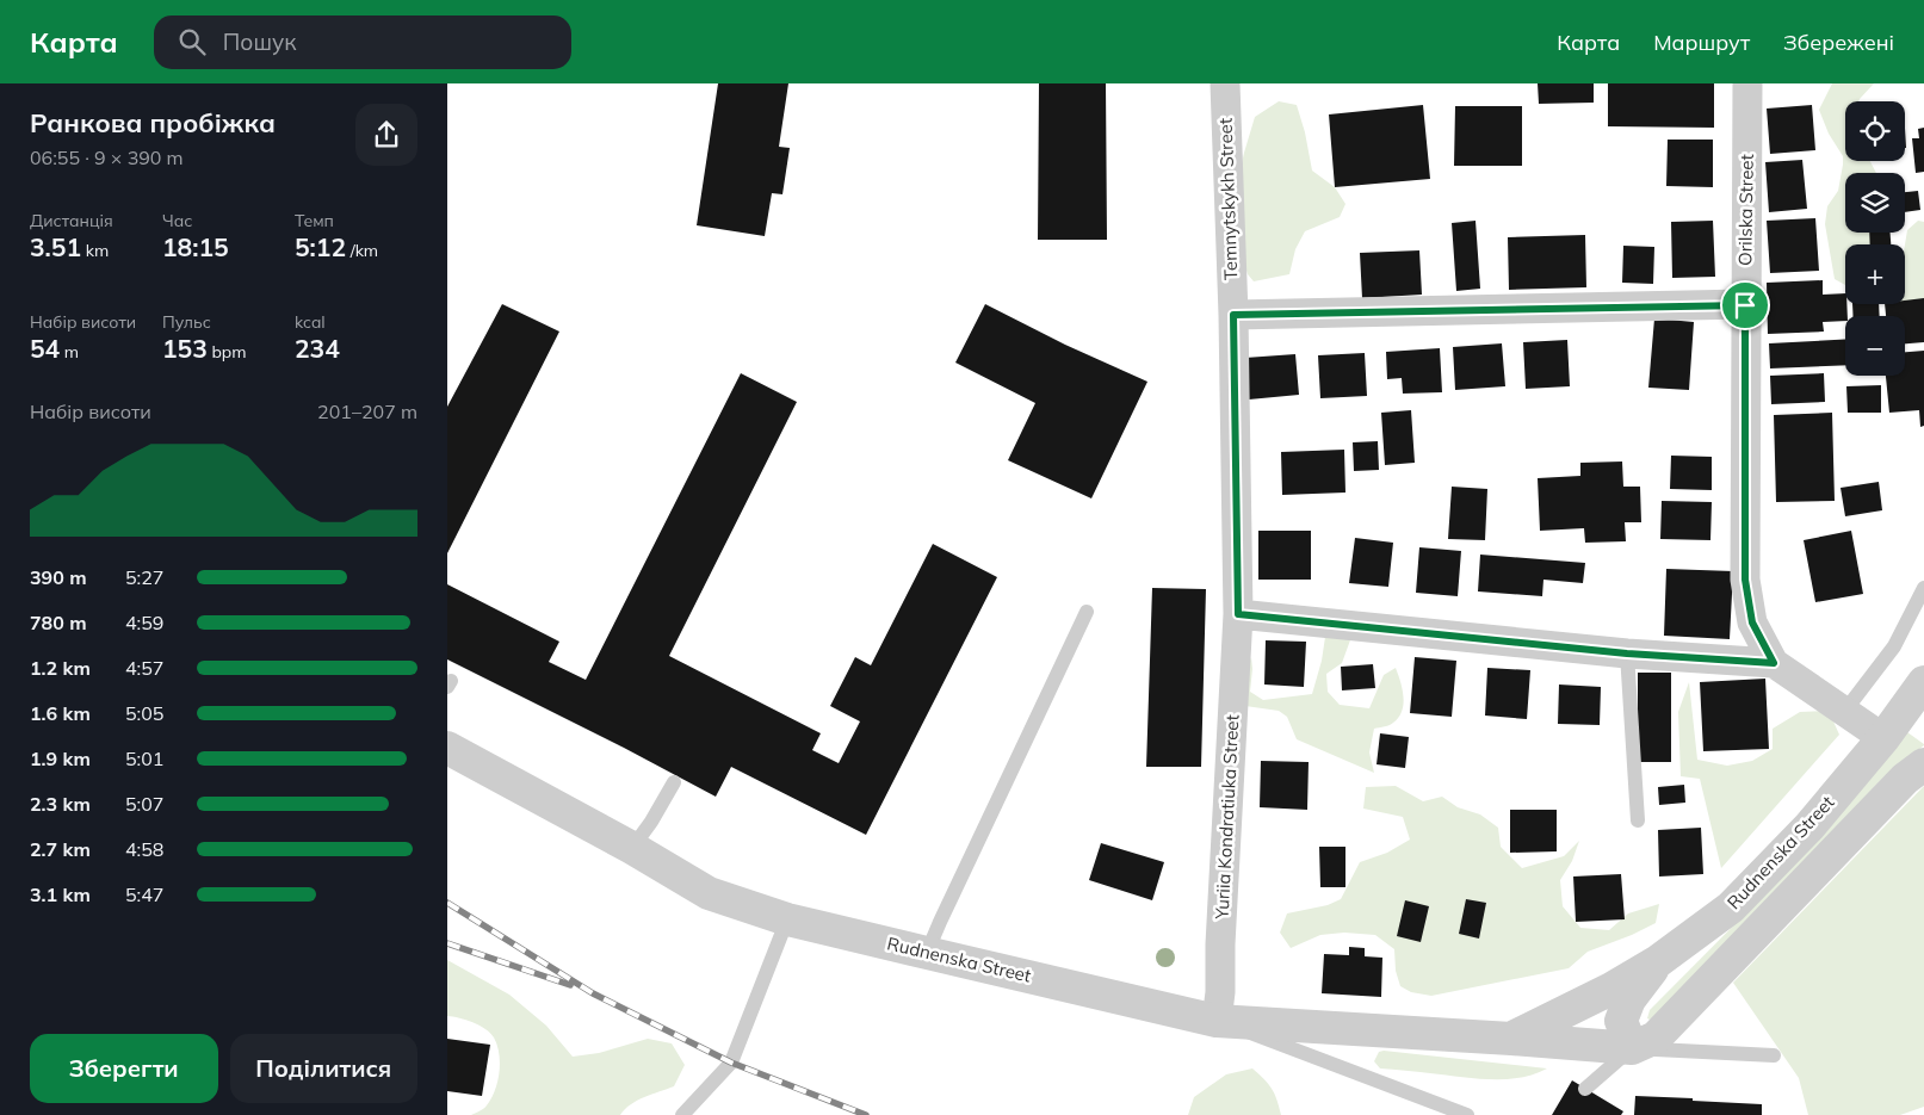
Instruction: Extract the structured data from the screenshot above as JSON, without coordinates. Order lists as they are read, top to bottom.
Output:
{
  "streets": {
    "street": [
      "Temnytskykh Street",
      "Orilska Street",
      "Yuriia Kondratiuka Street",
      "Rudnenska Street"
    ]
  },
  "crossings": [
    ["Temnytskykh Street", "Yuriia Kondratiuka Street"],
    ["Orilska Street", "Rudnenska Street"],
    ["Yuriia Kondratiuka Street", "Rudnenska Street"]
  ],
  "page": {
    "header": "Карта",
    "search": "Пошук",
    "nav": ["Карта", "Маршрут", "Збережені"],
    "heading": ["Ранкова пробіжка", "06:55 · 9 × 390 m"],
    "map_buttons": ["+", "−"],
    "stats": [
      ["Дистанція", "3.51 km"],
      ["Час", "18:15"],
      ["Темп", "5:12 /km"],
      ["Набір висоти", "54 m"],
      ["Пульс", "153 bpm"],
      ["kcal", "234"]
    ],
    "chart": ["Набір висоти", "201–207 m"],
    "list": [
      {
        "name": "390 m",
        "note": "5:27"
      },
      {
        "name": "780 m",
        "note": "4:59"
      },
      {
        "name": "1.2 km",
        "note": "4:57"
      },
      {
        "name": "1.6 km",
        "note": "5:05"
      },
      {
        "name": "1.9 km",
        "note": "5:01"
      },
      {
        "name": "2.3 km",
        "note": "5:07"
      },
      {
        "name": "2.7 km",
        "note": "4:58"
      },
      {
        "name": "3.1 km",
        "note": "5:47"
      }
    ],
    "buttons": ["Зберегти", "Поділитися"]
  }
}
